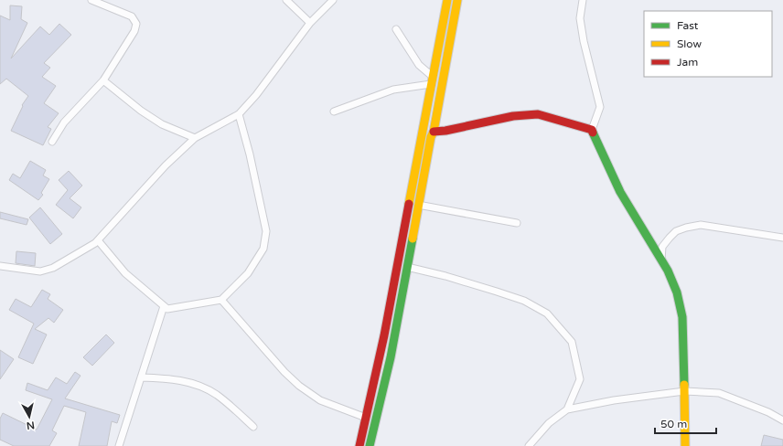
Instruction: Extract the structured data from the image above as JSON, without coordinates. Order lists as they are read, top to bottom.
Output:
{
  "legend": ["Fast", "Slow", "Jam"],
  "scale_bar": "50 m",
  "north": "bottom"
}
